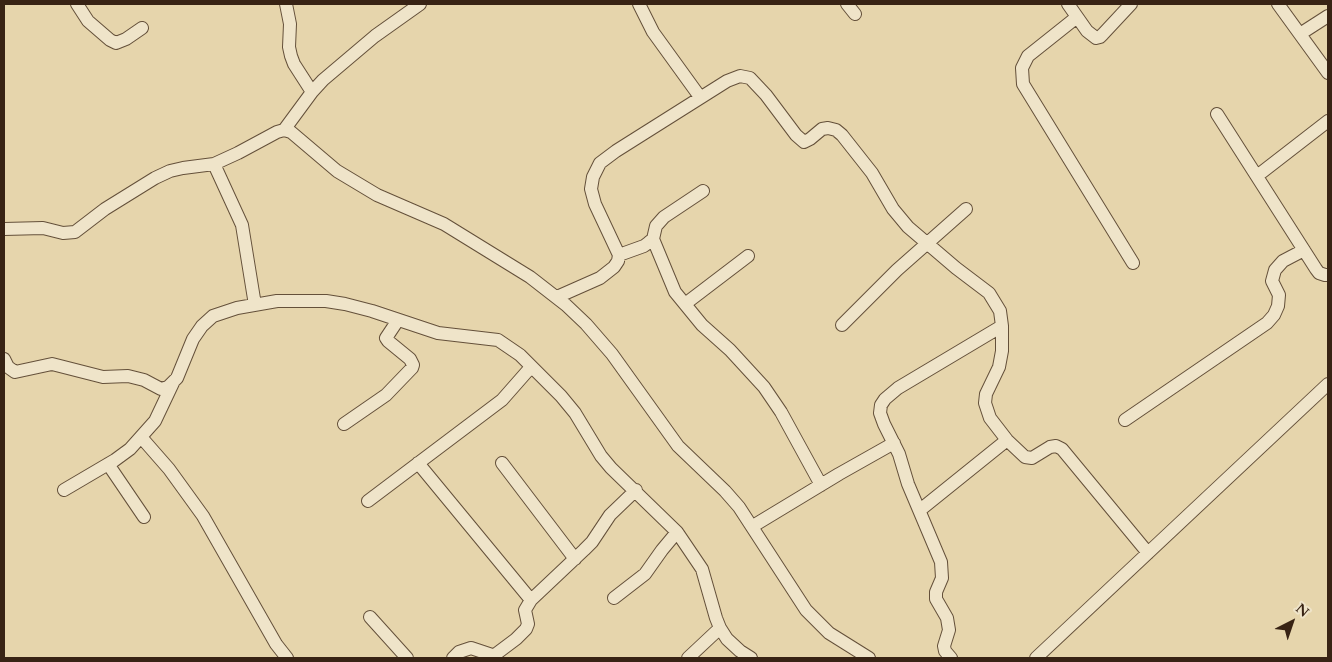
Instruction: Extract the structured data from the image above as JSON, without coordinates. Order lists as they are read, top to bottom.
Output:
{
  "north": "top right"
}
